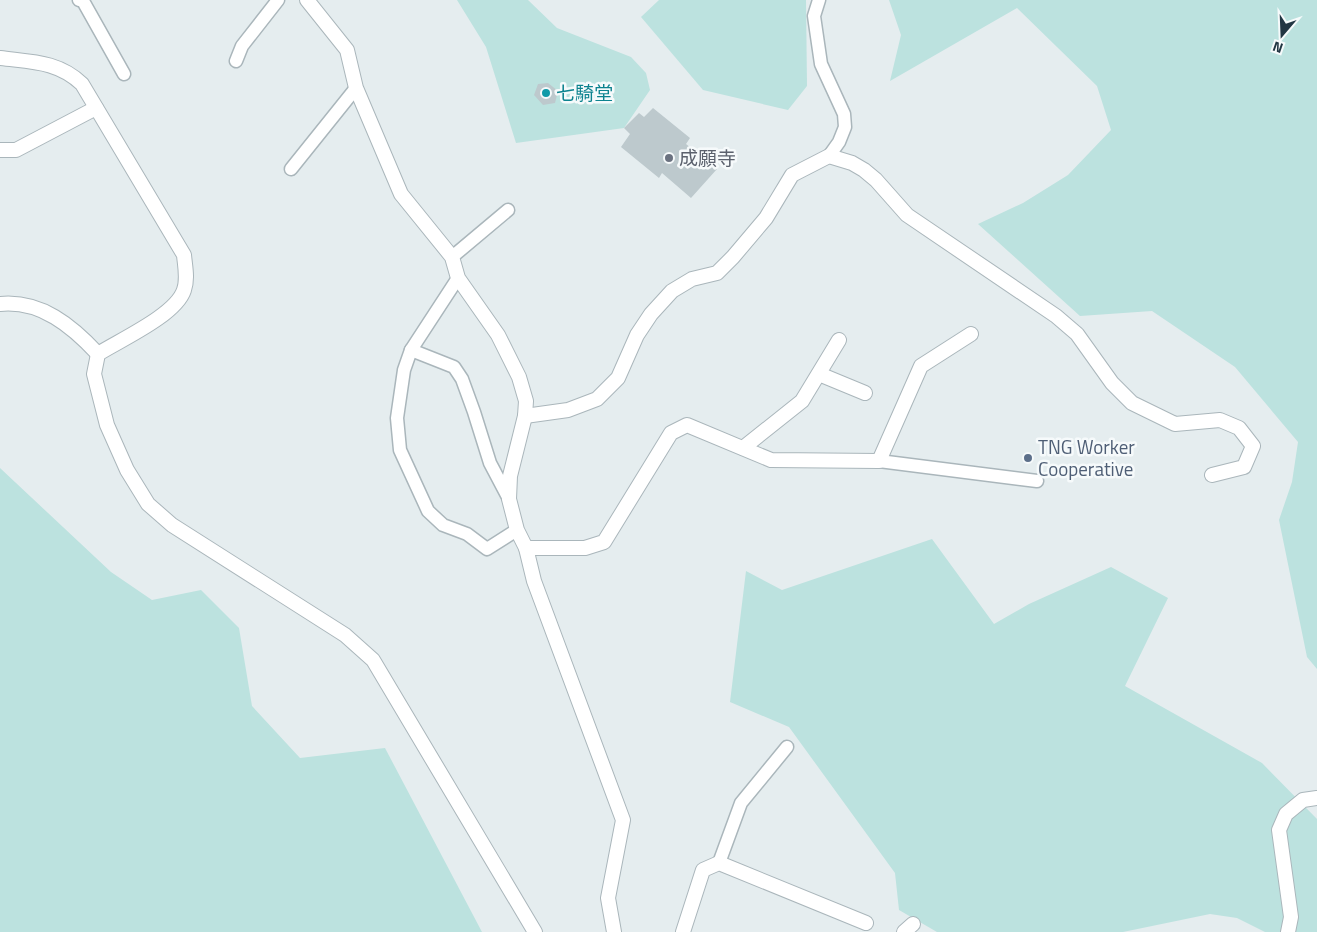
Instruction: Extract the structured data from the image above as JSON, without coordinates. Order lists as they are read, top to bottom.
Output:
{
  "places": ["七騎堂", "成願寺", "TNG Worker Cooperative"],
  "north": "bottom"
}
